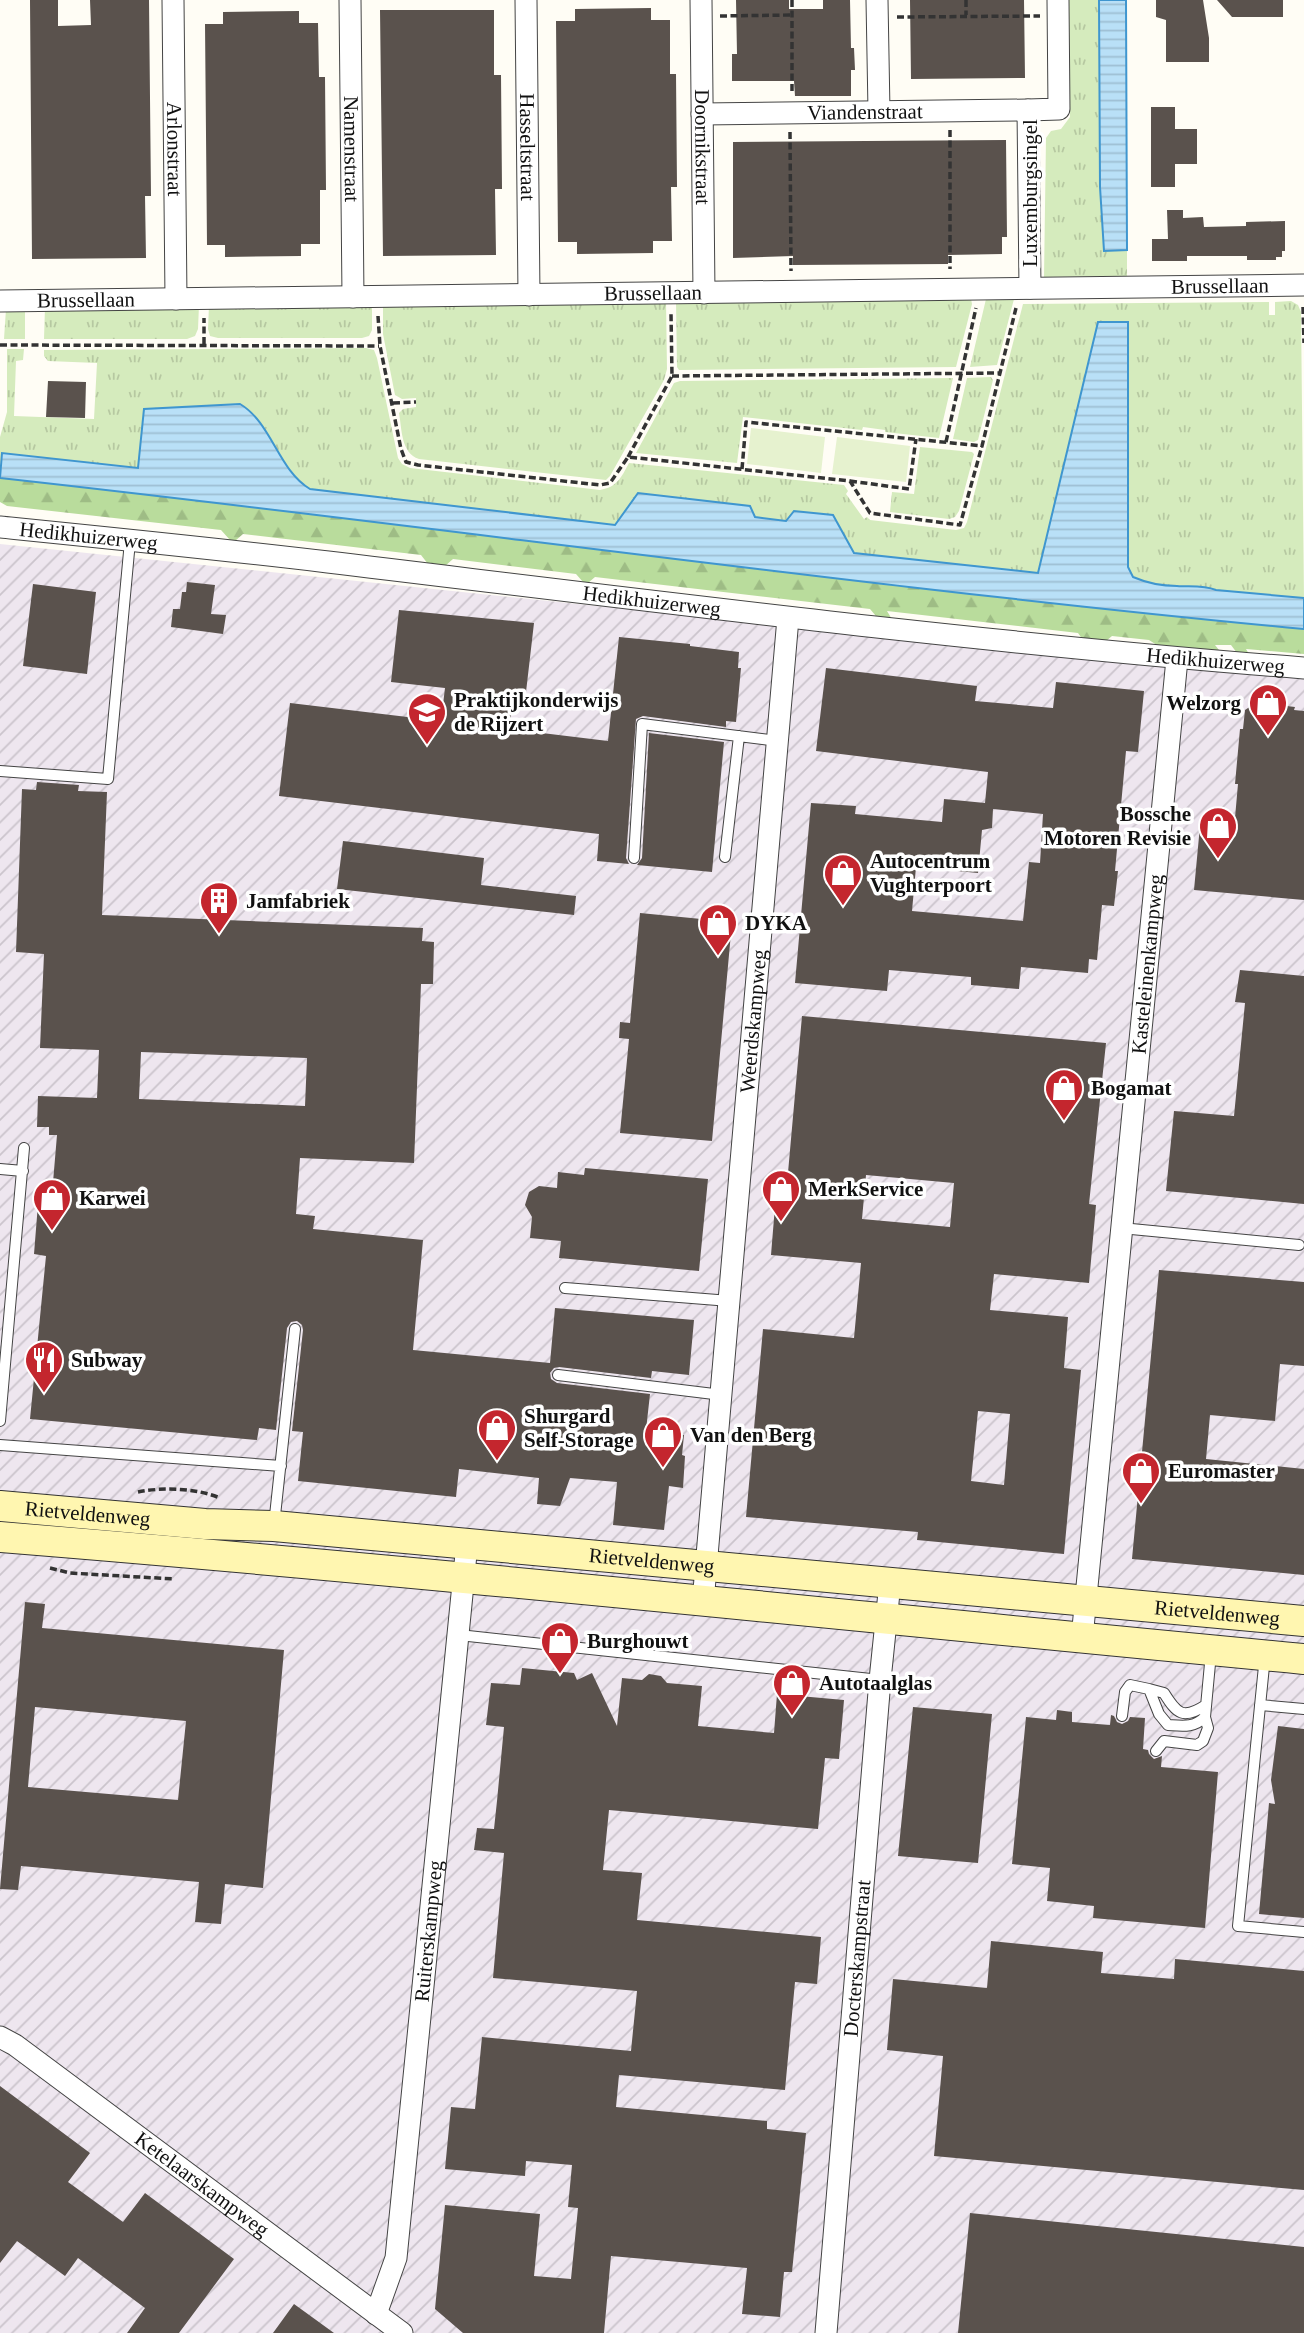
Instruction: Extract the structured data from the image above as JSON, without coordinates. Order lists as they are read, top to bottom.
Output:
{
  "streets": {
    "main road": ["Rietveldenweg"],
    "street": [
      "Viandenstraat",
      "Doornikstraat",
      "Hasseltstraat",
      "Namenstraat",
      "Arlonstraat",
      "Luxemburgsingel",
      "Brussellaan",
      "Hedikhuizerweg",
      "Kasteleinenkampweg",
      "Weerdskampweg",
      "Ruiterskampweg",
      "Docterskampstraat",
      "Ketelaarskampweg"
    ]
  },
  "crossings": [
    ["Viandenstraat", "Doornikstraat"],
    ["Viandenstraat", "Luxemburgsingel"],
    ["Doornikstraat", "Brussellaan"],
    ["Hasseltstraat", "Brussellaan"],
    ["Namenstraat", "Brussellaan"],
    ["Arlonstraat", "Brussellaan"],
    ["Luxemburgsingel", "Brussellaan"],
    ["Hedikhuizerweg", "Kasteleinenkampweg"],
    ["Hedikhuizerweg", "Weerdskampweg"],
    ["Kasteleinenkampweg", "Rietveldenweg"],
    ["Weerdskampweg", "Rietveldenweg"],
    ["Rietveldenweg", "Ruiterskampweg"],
    ["Rietveldenweg", "Docterskampstraat"],
    ["Ruiterskampweg", "Ketelaarskampweg"]
  ],
  "places": {
    "shop": [
      "Welzorg",
      "Bossche Motoren Revisie",
      "Autocentrum Vughterpoort",
      "DYKA",
      "Bogamat",
      "MerkService",
      "Karwei",
      "Shurgard Self-Storage",
      "Van den Berg",
      "Euromaster",
      "Burghouwt",
      "Autotaalglas"
    ],
    "school or university": ["Praktijkonderwijs de Rijzert"],
    "building": ["Jamfabriek"],
    "restaurant": ["Subway"]
  }
}
